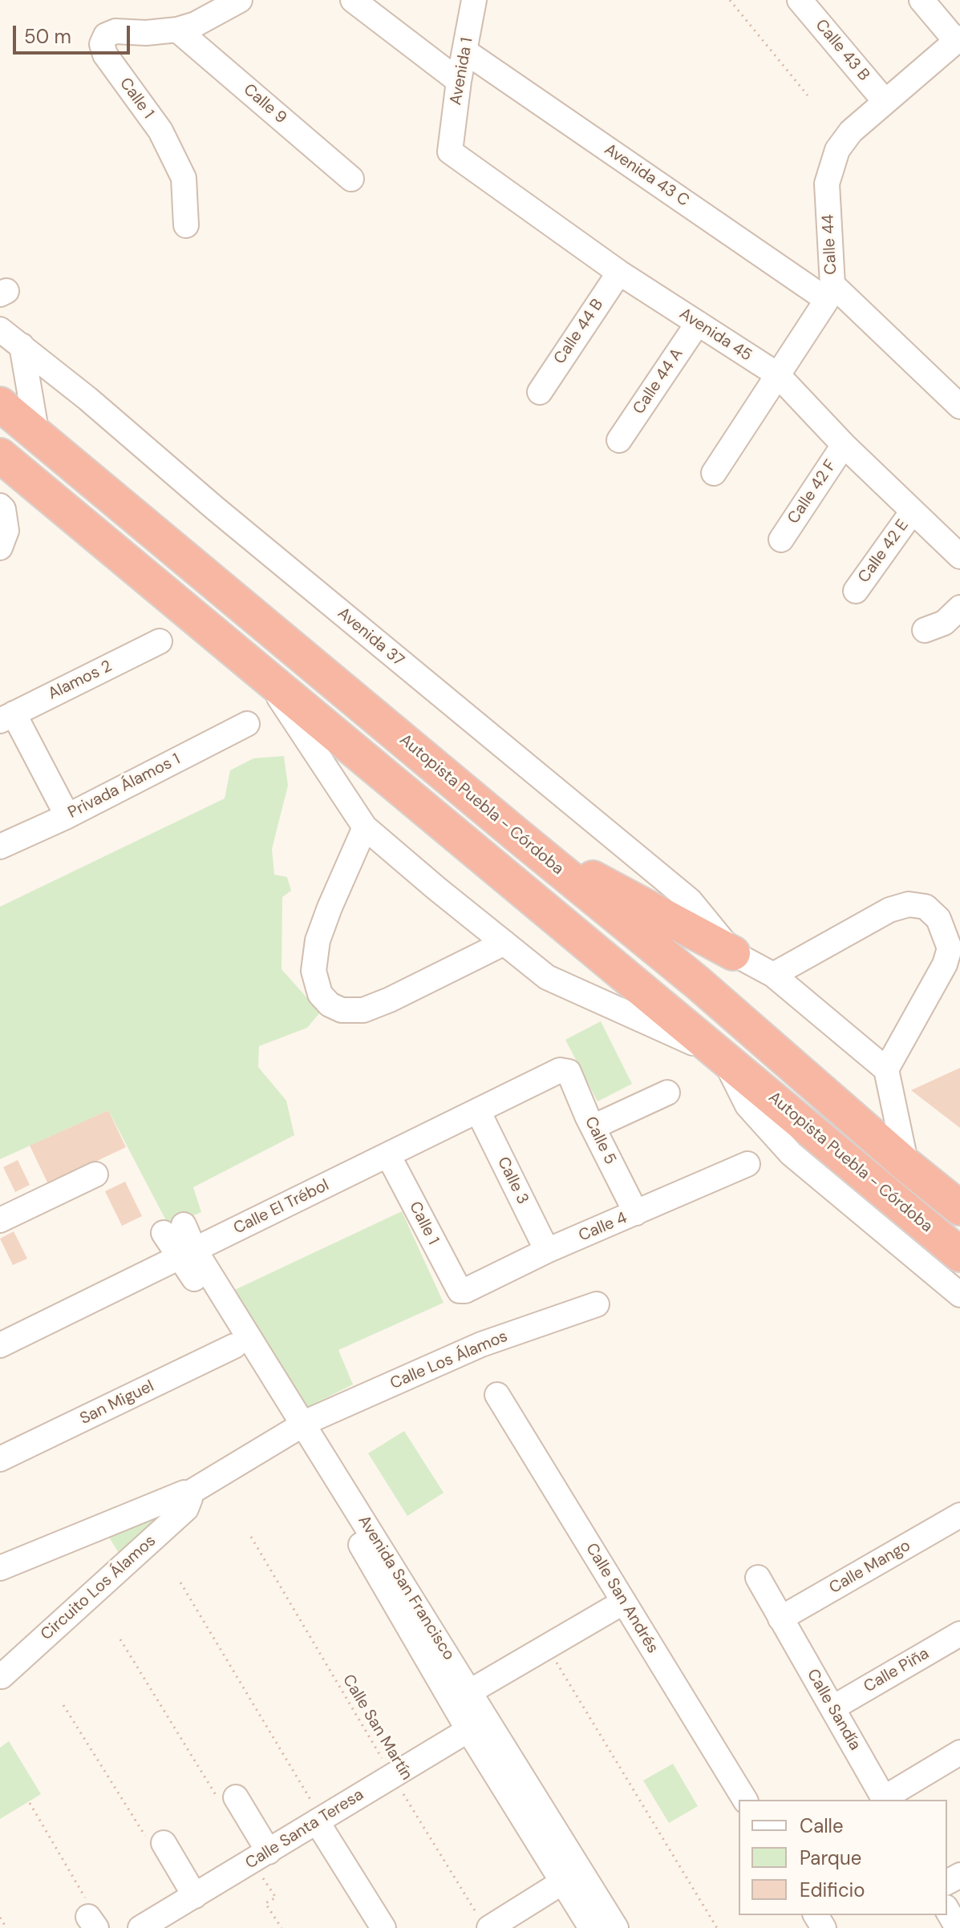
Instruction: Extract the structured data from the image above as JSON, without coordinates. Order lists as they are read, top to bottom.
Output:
{
  "streets": {
    "highway": ["Autopista Puebla - Córdoba"],
    "street": [
      "Calle 43 B",
      "Avenida 1",
      "Calle 1",
      "Calle 9",
      "Avenida 43 C",
      "Calle 44",
      "Calle 44 B",
      "Avenida 45",
      "Calle 44 A",
      "Calle 42 F",
      "Calle 42 E",
      "Avenida 37",
      "Alamos 2",
      "Privada Álamos 1",
      "Calle 5",
      "Calle 3",
      "Calle El Trébol",
      "Calle 4",
      "Calle Los Álamos",
      "San Miguel",
      "Calle Mango",
      "Circuito Los Álamos",
      "Avenida San Francisco",
      "Calle San Andrés",
      "Calle Piña",
      "Calle Sandía",
      "Calle Santa Teresa"
    ],
    "path": ["Calle San Martín"]
  },
  "crossings": [
    ["Calle 43 B", "Calle 44"],
    ["Avenida 1", "Avenida 43 C"],
    ["Avenida 1", "Avenida 45"],
    ["Calle 1", "Calle 9"],
    ["Calle 1", "Calle El Trébol"],
    ["Calle 1", "Calle 4"],
    ["Avenida 43 C", "Calle 44"],
    ["Calle 44 B", "Avenida 45"],
    ["Avenida 45", "Calle 44 A"],
    ["Avenida 45", "Calle 42 F"],
    ["Avenida 45", "Calle 42 E"],
    ["Calle 5", "Calle El Trébol"],
    ["Calle 5", "Calle 4"],
    ["Calle 3", "Calle El Trébol"],
    ["Calle 3", "Calle 4"],
    ["Calle El Trébol", "Avenida San Francisco"],
    ["Calle Los Álamos", "Circuito Los Álamos"],
    ["Calle Los Álamos", "Avenida San Francisco"],
    ["San Miguel", "Avenida San Francisco"],
    ["Calle Mango", "Calle Sandía"],
    ["Circuito Los Álamos", "Avenida San Francisco"],
    ["Avenida San Francisco", "Calle Santa Teresa"],
    ["Calle Piña", "Calle Sandía"],
    ["Calle San Martín", "Calle Santa Teresa"]
  ],
  "legend": ["Calle", "Parque", "Edificio"],
  "scale_bar": "50 m"
}
